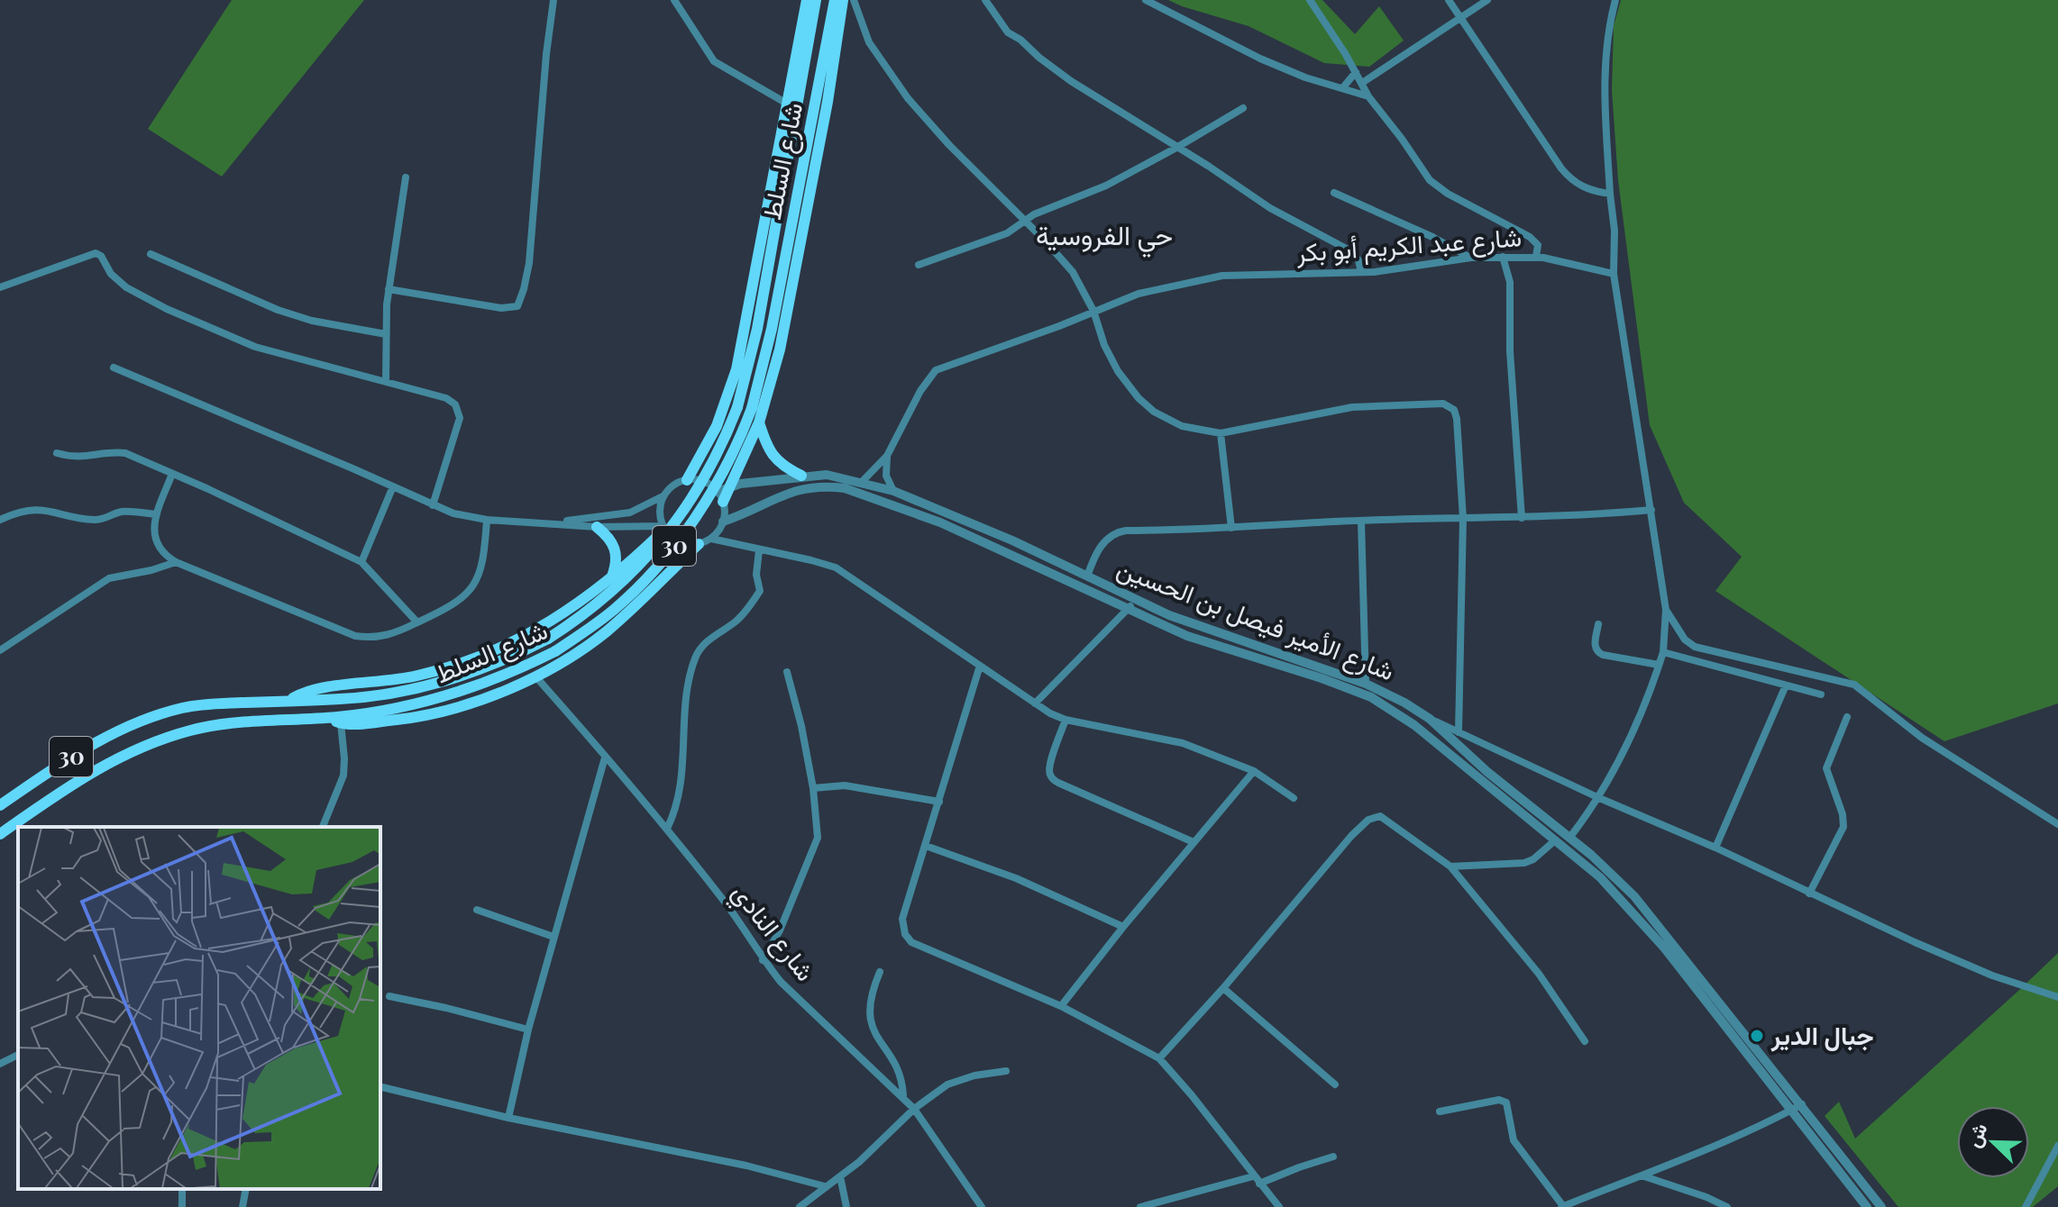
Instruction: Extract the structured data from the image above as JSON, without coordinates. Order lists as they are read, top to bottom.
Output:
{
  "streets": {
    "main road": ["شارع السلط", "30"],
    "street": ["شارع عبد الكريم أبو بكر", "شارع الأمير فيصل بن الحسين", "شارع النادي"]
  },
  "crossings": [
    ["شارع عبد الكريم أبو بكر", "شارع الأمير فيصل بن الحسين"]
  ],
  "districts": ["حي الفروسية"],
  "places": ["جبال الدير"],
  "north": "top left"
}
